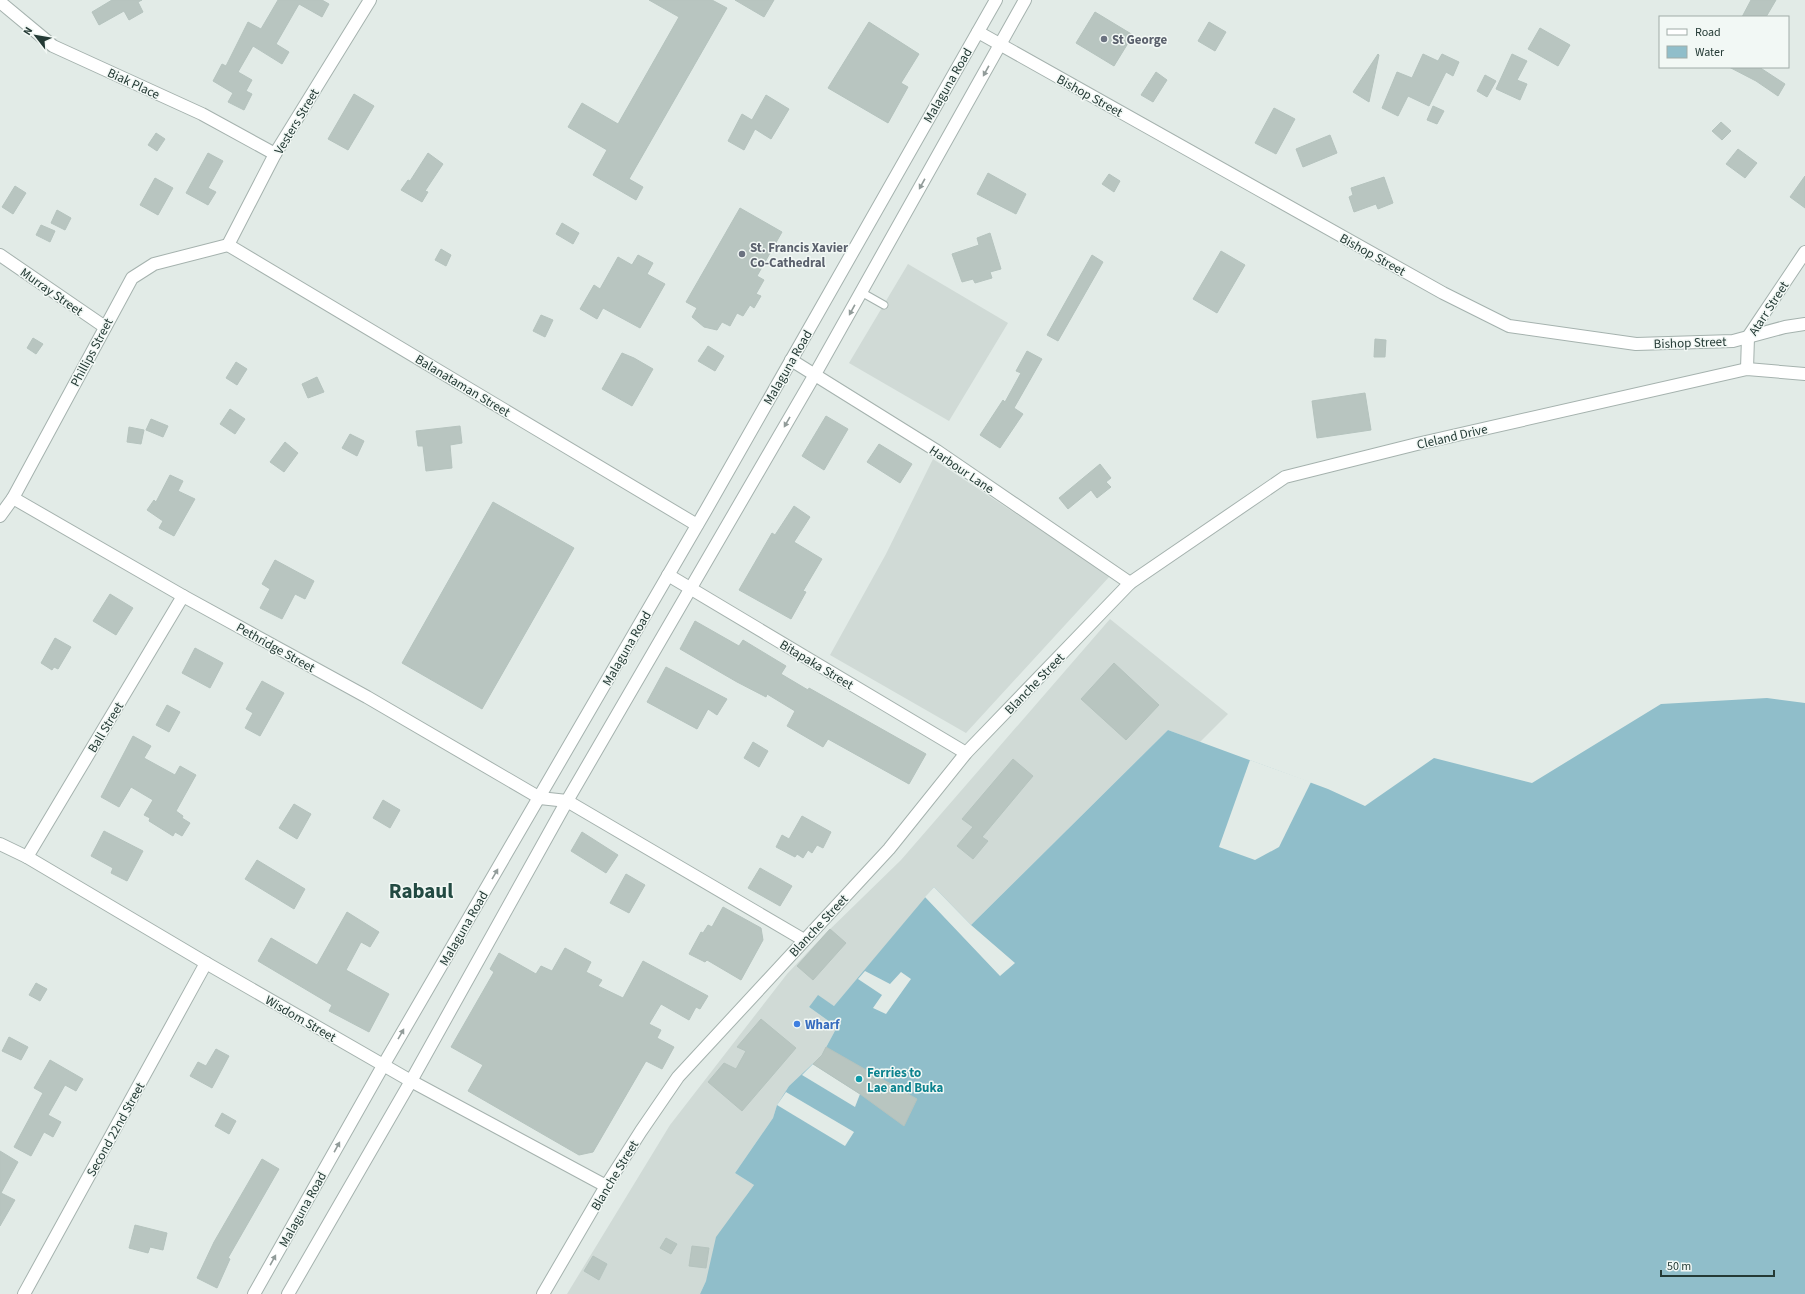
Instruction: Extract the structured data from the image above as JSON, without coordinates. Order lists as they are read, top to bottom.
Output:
{
  "streets": {
    "street": [
      "Biak Place",
      "Malaguna Road",
      "Bishop Street",
      "Vesters Street",
      "Murray Street",
      "Atarr Street",
      "Phillips Street",
      "Balanataman Street",
      "Cleland Drive",
      "Harbour Lane",
      "Pethridge Street",
      "Bitapaka Street",
      "Blanche Street",
      "Ball Street",
      "Wisdom Street",
      "Second 22nd Street"
    ]
  },
  "crossings": [
    ["Biak Place", "Vesters Street"],
    ["Malaguna Road", "Bishop Street"],
    ["Malaguna Road", "Balanataman Street"],
    ["Malaguna Road", "Harbour Lane"],
    ["Malaguna Road", "Pethridge Street"],
    ["Malaguna Road", "Bitapaka Street"],
    ["Malaguna Road", "Wisdom Street"],
    ["Bishop Street", "Atarr Street"],
    ["Vesters Street", "Phillips Street"],
    ["Vesters Street", "Balanataman Street"],
    ["Murray Street", "Phillips Street"],
    ["Atarr Street", "Cleland Drive"],
    ["Phillips Street", "Balanataman Street"],
    ["Phillips Street", "Pethridge Street"],
    ["Cleland Drive", "Harbour Lane"],
    ["Cleland Drive", "Blanche Street"],
    ["Harbour Lane", "Blanche Street"],
    ["Pethridge Street", "Ball Street"],
    ["Bitapaka Street", "Blanche Street"],
    ["Blanche Street", "Wisdom Street"],
    ["Ball Street", "Wisdom Street"],
    ["Wisdom Street", "Second 22nd Street"]
  ],
  "districts": ["Rabaul"],
  "places": [
    "St George",
    "St. Francis Xavier Co-Cathedral",
    "Wharf",
    "Ferries to Lae and Buka"
  ],
  "legend": ["Road", "Water"],
  "scale_bar": "50 m",
  "north": "top left"
}
